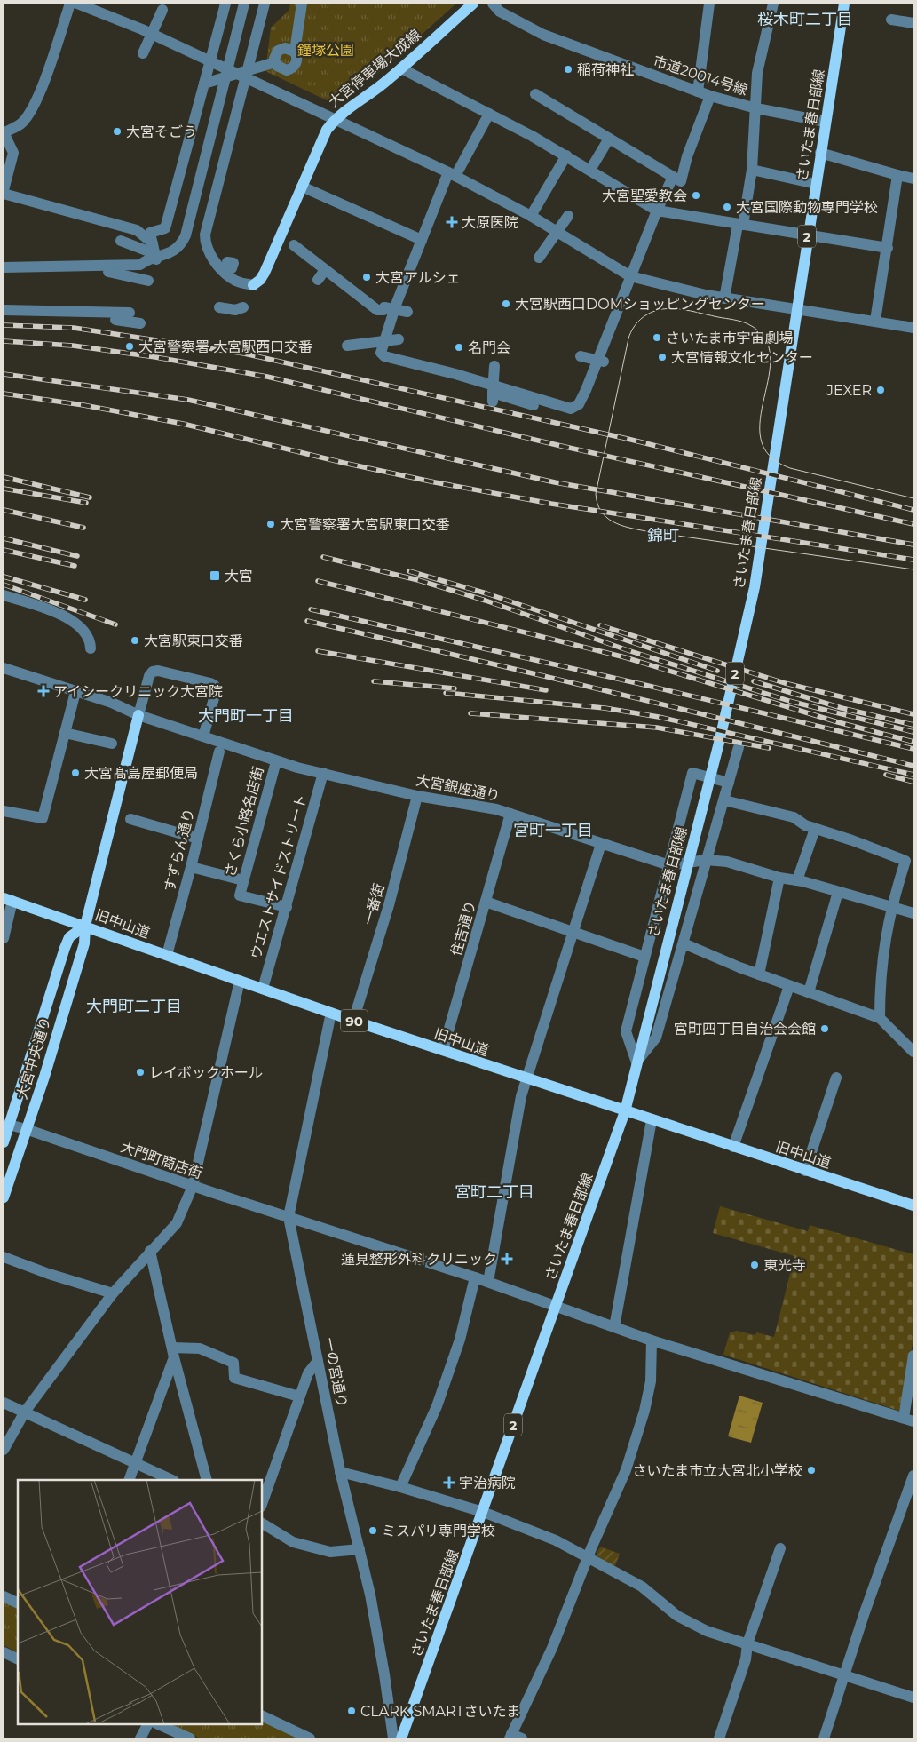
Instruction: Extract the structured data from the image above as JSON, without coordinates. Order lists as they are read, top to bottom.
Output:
{
  "streets": {
    "main road": [
      "大宮停車場大成線",
      "さいたま春日部線",
      "2",
      "旧中山道",
      "90",
      "大宮中央通り"
    ],
    "street": [
      "市道20014号線",
      "大宮銀座通り",
      "さくら小路名店街",
      "すずらん通り",
      "ウエストサイドストリート",
      "一番街",
      "住吉通り",
      "大門町商店街",
      "一の宮通り"
    ]
  },
  "crossings": [
    ["市道20014号線", "さいたま春日部線"],
    ["さいたま春日部線", "旧中山道"],
    ["さいたま春日部線", "大門町商店街"],
    ["大宮銀座通り", "さくら小路名店街"],
    ["大宮銀座通り", "ウエストサイドストリート"],
    ["大宮銀座通り", "一番街"],
    ["大宮銀座通り", "住吉通り"],
    ["大宮銀座通り", "大宮中央通り"],
    ["さくら小路名店街", "ウエストサイドストリート"],
    ["すずらん通り", "旧中山道"],
    ["ウエストサイドストリート", "旧中山道"],
    ["一番街", "旧中山道"],
    ["旧中山道", "住吉通り"],
    ["旧中山道", "大宮中央通り"],
    ["旧中山道", "一の宮通り"],
    ["大宮中央通り", "大門町商店街"],
    ["大門町商店街", "一の宮通り"]
  ],
  "districts": [
    "桜木町二丁目",
    "錦町",
    "大門町一丁目",
    "宮町一丁目",
    "大門町二丁目",
    "宮町二丁目"
  ],
  "parks": ["鐘塚公園"],
  "places": {
    "other": [
      "稲荷神社",
      "大宮そごう",
      "大宮聖愛教会",
      "大宮国際動物専門学校",
      "大宮アルシェ",
      "大宮駅西口DOMショッピングセンター",
      "さいたま市宇宙劇場",
      "大宮警察署 大宮駅西口交番",
      "名門会",
      "大宮情報文化センター",
      "JEXER",
      "大宮警察署大宮駅東口交番",
      "大宮駅東口交番",
      "大宮髙島屋郵便局",
      "宮町四丁目自治会会館",
      "レイボックホール",
      "東光寺",
      "さいたま市立大宮北小学校",
      "ミスパリ専門学校",
      "CLARK SMARTさいたま"
    ],
    "health": [
      "大原医院",
      "アイシークリニック大宮院",
      "蓮見整形外科クリニック",
      "宇治病院"
    ],
    "transit": ["大宮"]
  }
}
